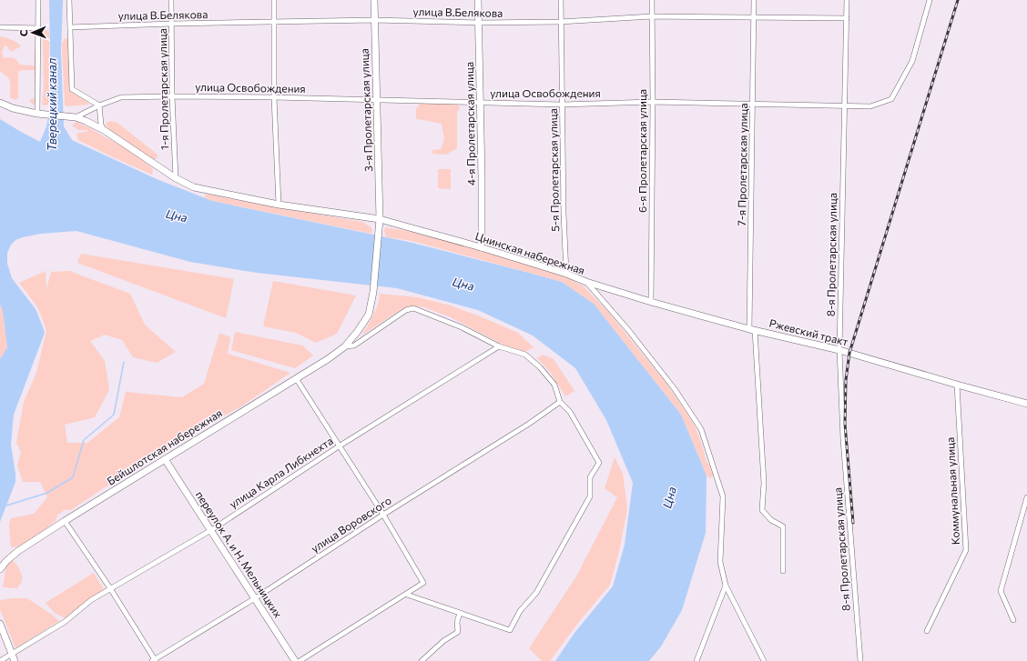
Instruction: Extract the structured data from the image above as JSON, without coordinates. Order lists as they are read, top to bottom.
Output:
{
  "streets": {
    "street": [
      "улица В.Белякова",
      "улица Освобождения",
      "1-я Пролетарская улица",
      "3-я Пролетарская улица",
      "4-я Пролетарская улица",
      "6-я Пролетарская улица",
      "7-я Пролетарская улица",
      "5-я Пролетарская улица",
      "Цнинская набережная",
      "8-я Пролетарская улица",
      "Ржевский тракт",
      "Бейшлотская набережная",
      "улица Карла Либкнехта",
      "Коммунальная улица",
      "улица Воровского",
      "переулок А. и Н. Мельницких"
    ]
  },
  "crossings": [
    ["улица В.Белякова", "1-я Пролетарская улица"],
    ["улица В.Белякова", "3-я Пролетарская улица"],
    ["улица В.Белякова", "4-я Пролетарская улица"],
    ["улица В.Белякова", "6-я Пролетарская улица"],
    ["улица В.Белякова", "7-я Пролетарская улица"],
    ["улица В.Белякова", "5-я Пролетарская улица"],
    ["улица В.Белякова", "8-я Пролетарская улица"],
    ["улица Освобождения", "1-я Пролетарская улица"],
    ["улица Освобождения", "3-я Пролетарская улица"],
    ["улица Освобождения", "4-я Пролетарская улица"],
    ["улица Освобождения", "6-я Пролетарская улица"],
    ["улица Освобождения", "7-я Пролетарская улица"],
    ["улица Освобождения", "5-я Пролетарская улица"],
    ["улица Освобождения", "Цнинская набережная"],
    ["улица Освобождения", "8-я Пролетарская улица"],
    ["1-я Пролетарская улица", "Цнинская набережная"],
    ["3-я Пролетарская улица", "Цнинская набережная"],
    ["3-я Пролетарская улица", "Бейшлотская набережная"],
    ["4-я Пролетарская улица", "Цнинская набережная"],
    ["6-я Пролетарская улица", "Ржевский тракт"],
    ["7-я Пролетарская улица", "Ржевский тракт"],
    ["5-я Пролетарская улица", "Цнинская набережная"],
    ["Цнинская набережная", "Ржевский тракт"],
    ["8-я Пролетарская улица", "Ржевский тракт"],
    ["Ржевский тракт", "Коммунальная улица"],
    ["Бейшлотская набережная", "улица Карла Либкнехта"],
    ["Бейшлотская набережная", "улица Воровского"],
    ["Бейшлотская набережная", "переулок А. и Н. Мельницких"],
    ["улица Карла Либкнехта", "переулок А. и Н. Мельницких"],
    ["улица Воровского", "переулок А. и Н. Мельницких"]
  ],
  "water": ["Тверецкий канал", "Цна"],
  "north": "left"
}
